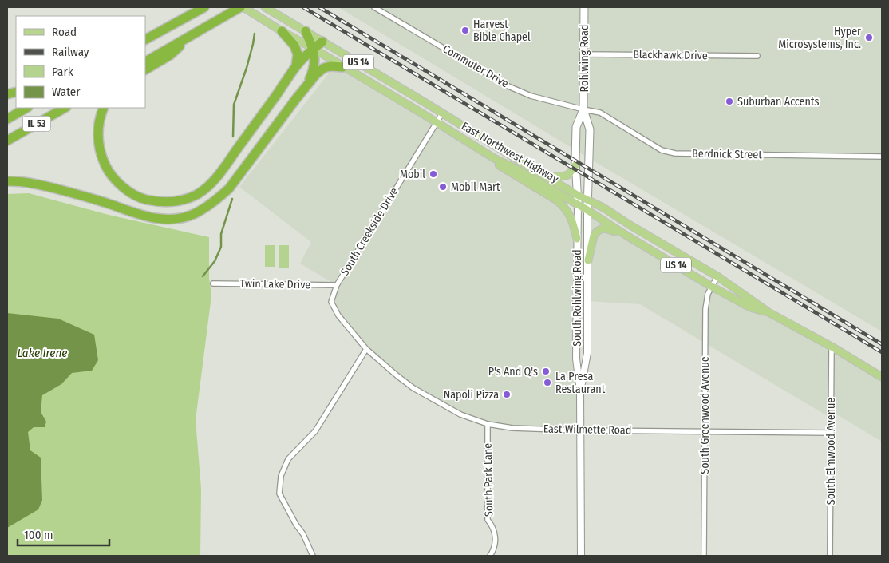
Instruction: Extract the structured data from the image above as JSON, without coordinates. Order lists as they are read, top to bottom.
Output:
{
  "streets": {
    "highway": ["IL 53"],
    "main road": ["Rohlwing Road", "US 14", "East Northwest Highway"],
    "street": [
      "Blackhawk Drive",
      "Commuter Drive",
      "Berdnick Street",
      "South Creekside Drive",
      "Twin Lake Drive",
      "South Rohlwing Road",
      "South Greenwood Avenue",
      "East Wilmette Road",
      "South Elmwood Avenue",
      "South Park Lane"
    ]
  },
  "crossings": [
    ["Blackhawk Drive", "Rohlwing Road"],
    ["Rohlwing Road", "Commuter Drive"],
    ["Rohlwing Road", "East Northwest Highway"],
    ["Rohlwing Road", "Berdnick Street"],
    ["Rohlwing Road", "South Rohlwing Road"],
    ["Commuter Drive", "Berdnick Street"],
    ["East Northwest Highway", "South Creekside Drive"],
    ["East Northwest Highway", "South Rohlwing Road"],
    ["East Northwest Highway", "South Greenwood Avenue"],
    ["East Northwest Highway", "South Elmwood Avenue"],
    ["South Creekside Drive", "Twin Lake Drive"],
    ["South Creekside Drive", "East Wilmette Road"],
    ["South Rohlwing Road", "East Wilmette Road"],
    ["South Greenwood Avenue", "East Wilmette Road"],
    ["East Wilmette Road", "South Elmwood Avenue"],
    ["East Wilmette Road", "South Park Lane"]
  ],
  "water": ["Lake Irene"],
  "places": [
    "Harvest Bible Chapel",
    "Hyper Microsystems, Inc.",
    "Suburban Accents",
    "Mobil",
    "Mobil Mart",
    "P's And Q's",
    "La Presa Restaurant",
    "Napoli Pizza"
  ],
  "legend": [
    "Road",
    "Railway",
    "Park",
    "Water"
  ],
  "scale_bar": "100 m"
}
